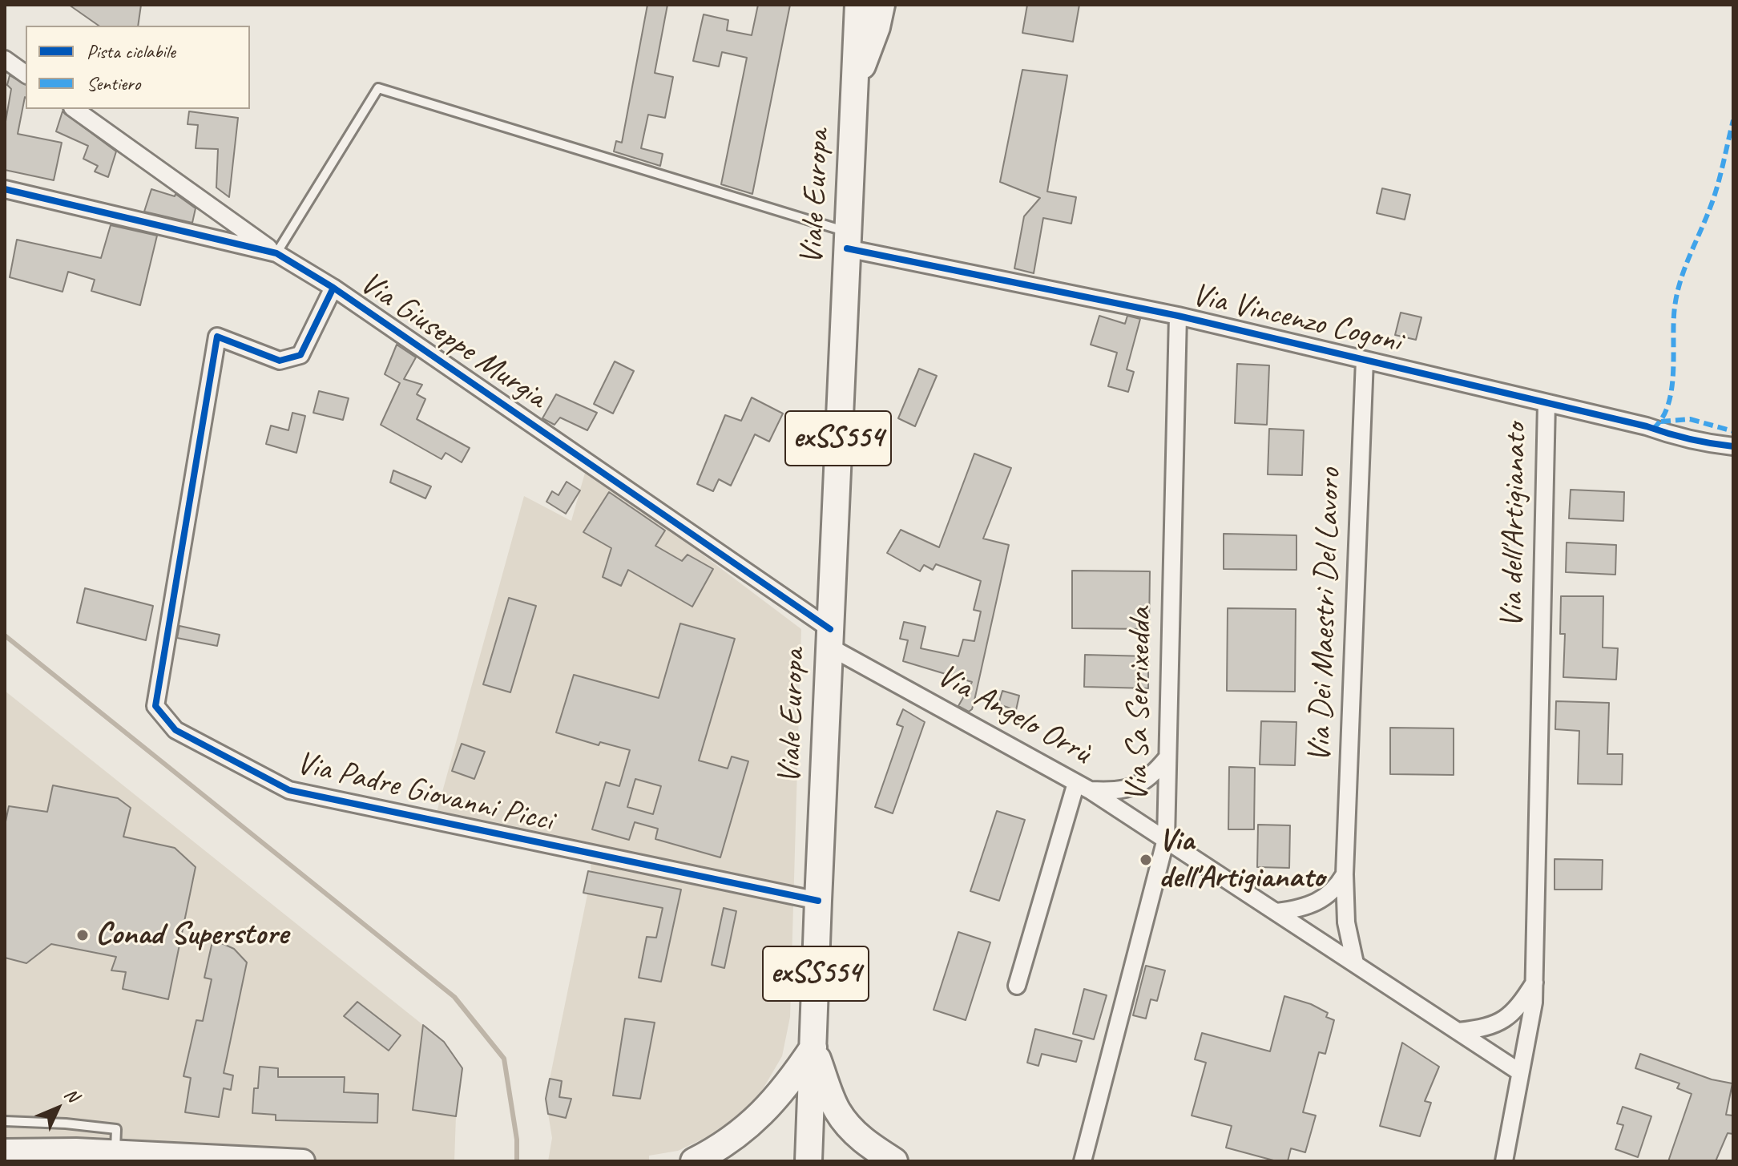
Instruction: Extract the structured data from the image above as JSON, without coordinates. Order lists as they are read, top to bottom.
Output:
{
  "streets": {
    "main road": ["Viale Europa", "exSS554"],
    "street": [
      "Via Vincenzo Cogoni",
      "Via Giuseppe Murgia",
      "Via dell'Artigianato",
      "Via Dei Maestri Del Lavoro",
      "Via Sa Serrixedda",
      "Via Angelo Orrù",
      "Via Padre Giovanni Picci"
    ]
  },
  "crossings": [
    ["Viale Europa", "Via Vincenzo Cogoni"],
    ["Viale Europa", "Via Giuseppe Murgia"],
    ["Viale Europa", "Via Angelo Orrù"],
    ["Viale Europa", "Via Padre Giovanni Picci"],
    ["Via Vincenzo Cogoni", "Via dell'Artigianato"],
    ["Via Vincenzo Cogoni", "Via Dei Maestri Del Lavoro"],
    ["Via Vincenzo Cogoni", "Via Sa Serrixedda"],
    ["Via Giuseppe Murgia", "Via Angelo Orrù"],
    ["Via Giuseppe Murgia", "Via Padre Giovanni Picci"],
    ["Via dell'Artigianato", "Via Angelo Orrù"],
    ["Via Dei Maestri Del Lavoro", "Via Angelo Orrù"],
    ["Via Sa Serrixedda", "Via Angelo Orrù"]
  ],
  "places": ["Via dell'Artigianato", "Conad Superstore"],
  "legend": ["Pista ciclabile", "Sentiero"],
  "north": "top right"
}
